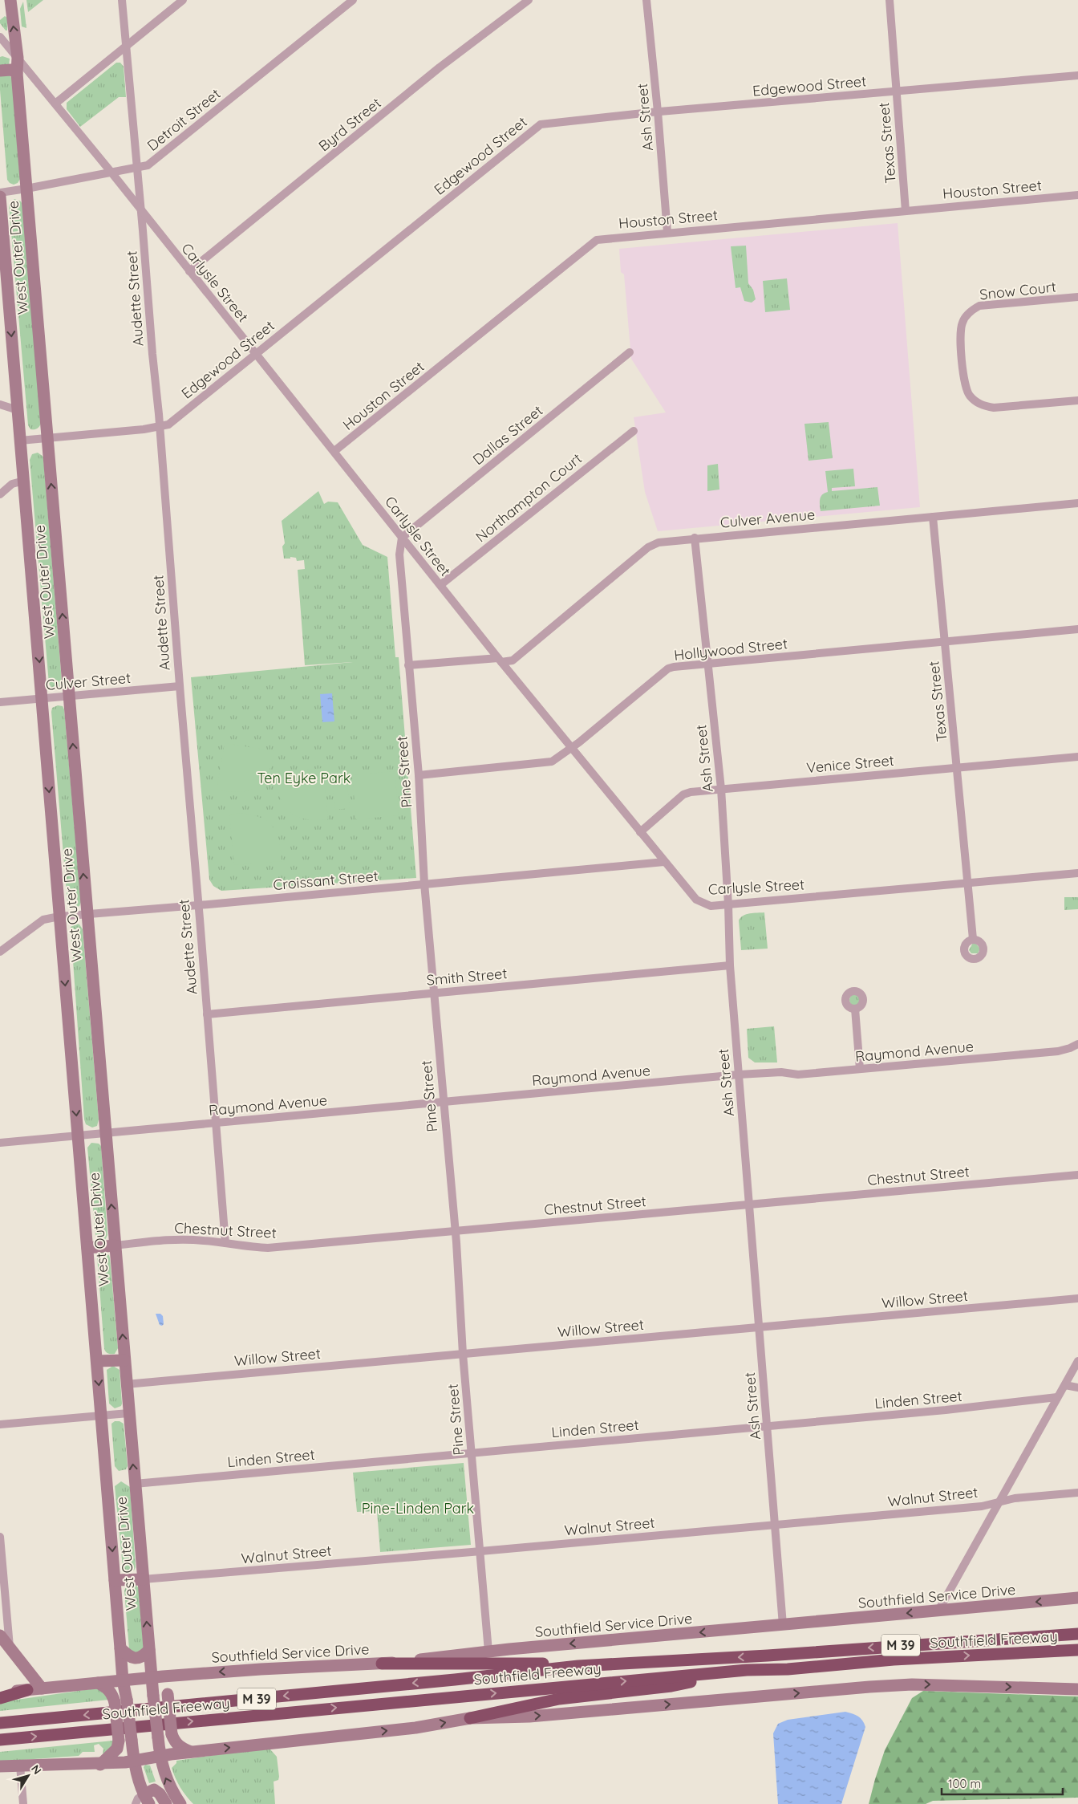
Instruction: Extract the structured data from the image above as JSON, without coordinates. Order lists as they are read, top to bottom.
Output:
{
  "streets": {
    "highway": ["Southfield Freeway", "M 39"],
    "main road": ["West Outer Drive", "Southfield Service Drive"],
    "street": [
      "Edgewood Street",
      "Ash Street",
      "Detroit Street",
      "Byrd Street",
      "Texas Street",
      "Houston Street",
      "Carlysle Street",
      "Snow Court",
      "Audette Street",
      "Dallas Street",
      "Northampton Court",
      "Culver Avenue",
      "Hollywood Street",
      "Culver Street",
      "Venice Street",
      "Pine Street",
      "Croissant Street",
      "Smith Street",
      "Raymond Avenue",
      "Chestnut Street",
      "Willow Street",
      "Linden Street",
      "Walnut Street"
    ]
  },
  "crossings": [
    ["Edgewood Street", "Ash Street"],
    ["Edgewood Street", "Texas Street"],
    ["Edgewood Street", "West Outer Drive"],
    ["Edgewood Street", "Carlysle Street"],
    ["Edgewood Street", "Audette Street"],
    ["Ash Street", "Houston Street"],
    ["Ash Street", "Carlysle Street"],
    ["Ash Street", "Culver Avenue"],
    ["Ash Street", "Hollywood Street"],
    ["Ash Street", "Venice Street"],
    ["Ash Street", "Smith Street"],
    ["Ash Street", "Raymond Avenue"],
    ["Ash Street", "Chestnut Street"],
    ["Ash Street", "Willow Street"],
    ["Ash Street", "Linden Street"],
    ["Ash Street", "Walnut Street"],
    ["Ash Street", "Southfield Service Drive"],
    ["Detroit Street", "West Outer Drive"],
    ["Detroit Street", "Carlysle Street"],
    ["Detroit Street", "Audette Street"],
    ["Byrd Street", "Carlysle Street"],
    ["Texas Street", "Houston Street"],
    ["Texas Street", "Carlysle Street"],
    ["Texas Street", "Culver Avenue"],
    ["Texas Street", "Hollywood Street"],
    ["Texas Street", "Venice Street"],
    ["Houston Street", "Carlysle Street"],
    ["West Outer Drive", "Carlysle Street"],
    ["West Outer Drive", "Culver Street"],
    ["West Outer Drive", "Croissant Street"],
    ["West Outer Drive", "Raymond Avenue"],
    ["West Outer Drive", "Chestnut Street"],
    ["West Outer Drive", "Willow Street"],
    ["West Outer Drive", "Linden Street"],
    ["West Outer Drive", "Walnut Street"],
    ["West Outer Drive", "Southfield Service Drive"],
    ["Carlysle Street", "Audette Street"],
    ["Carlysle Street", "Dallas Street"],
    ["Carlysle Street", "Northampton Court"],
    ["Carlysle Street", "Culver Avenue"],
    ["Carlysle Street", "Hollywood Street"],
    ["Carlysle Street", "Venice Street"],
    ["Carlysle Street", "Pine Street"],
    ["Carlysle Street", "Croissant Street"],
    ["Audette Street", "Culver Street"],
    ["Audette Street", "Croissant Street"],
    ["Audette Street", "Smith Street"],
    ["Audette Street", "Raymond Avenue"],
    ["Audette Street", "Chestnut Street"],
    ["Dallas Street", "Pine Street"],
    ["Culver Avenue", "Pine Street"],
    ["Hollywood Street", "Pine Street"],
    ["Pine Street", "Croissant Street"],
    ["Pine Street", "Smith Street"],
    ["Pine Street", "Raymond Avenue"],
    ["Pine Street", "Chestnut Street"],
    ["Pine Street", "Willow Street"],
    ["Pine Street", "Linden Street"],
    ["Pine Street", "Walnut Street"],
    ["Pine Street", "Southfield Service Drive"]
  ],
  "parks": ["Ten Eyke Park", "Pine-Linden Park"],
  "scale_bar": "100 m",
  "north": "top right"
}
